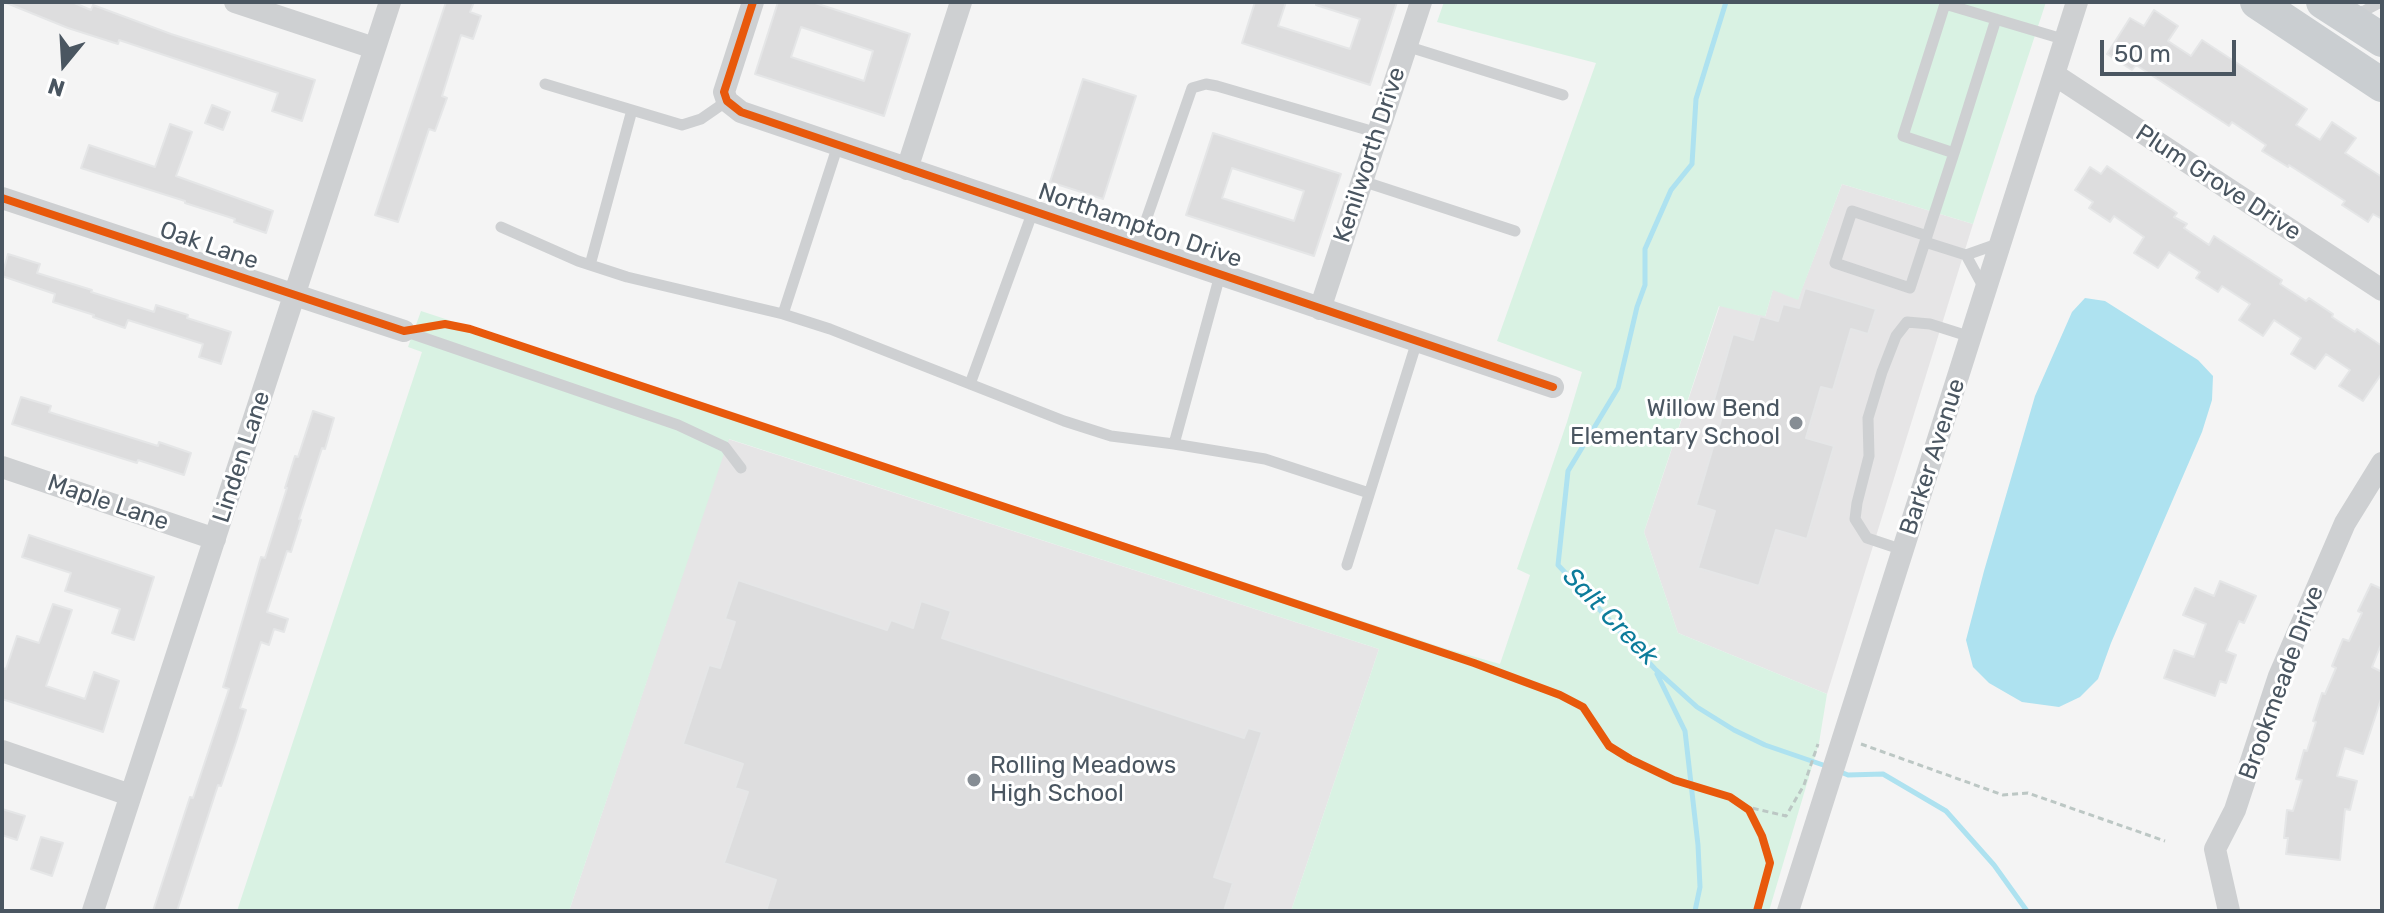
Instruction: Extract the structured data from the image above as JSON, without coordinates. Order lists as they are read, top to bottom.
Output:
{
  "streets": {
    "street": [
      "Kenilworth Drive",
      "Plum Grove Drive",
      "Northampton Drive",
      "Oak Lane",
      "Linden Lane",
      "Barker Avenue",
      "Maple Lane",
      "Brookmeade Drive"
    ]
  },
  "crossings": [
    ["Kenilworth Drive", "Northampton Drive"],
    ["Plum Grove Drive", "Barker Avenue"],
    ["Oak Lane", "Linden Lane"],
    ["Linden Lane", "Maple Lane"]
  ],
  "water": ["Salt Creek"],
  "places": ["Willow Bend Elementary School", "Rolling Meadows High School"],
  "scale_bar": "50 m",
  "north": "bottom"
}
